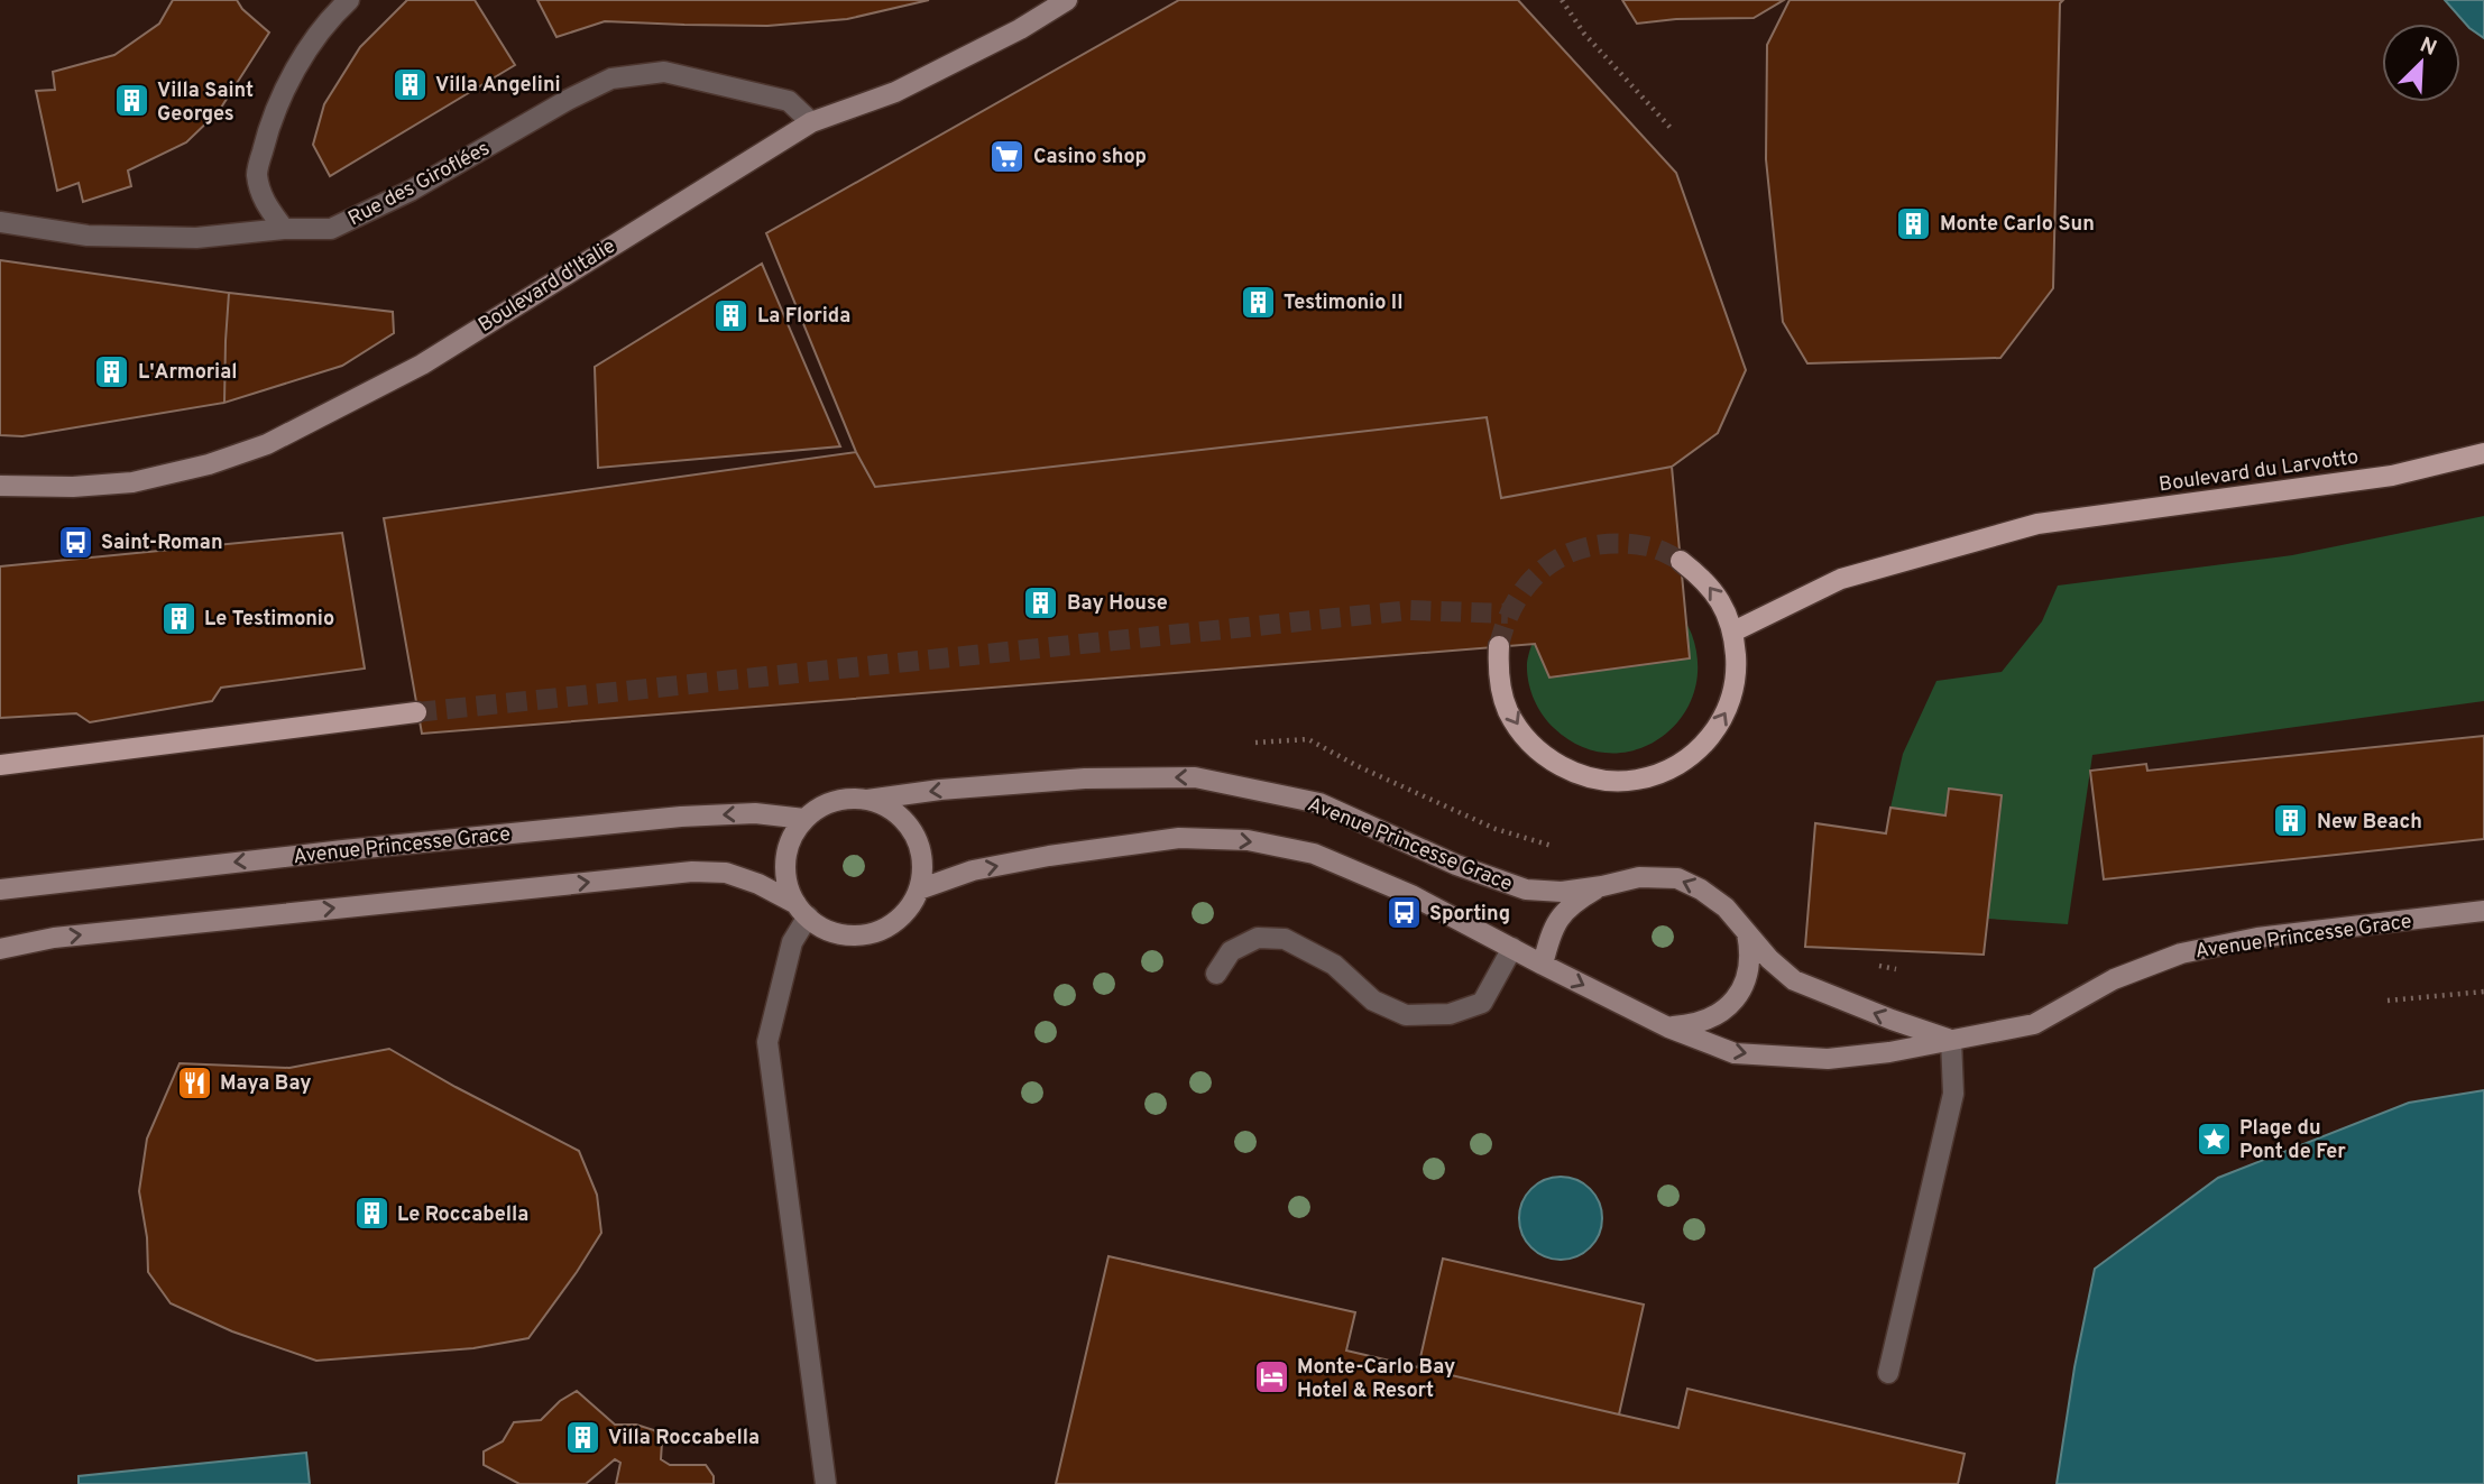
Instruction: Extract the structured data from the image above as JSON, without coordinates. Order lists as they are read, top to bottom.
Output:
{
  "streets": {
    "main road": ["Boulevard du Larvotto"],
    "street": ["Rue des Giroflées", "Boulevard d'Italie", "Avenue Princesse Grace"]
  },
  "crossings": [
    ["Rue des Giroflées", "Boulevard d'Italie"]
  ],
  "places": {
    "building": [
      "Villa Angelini",
      "Villa Saint Georges",
      "Monte Carlo Sun",
      "Testimonio II",
      "La Florida",
      "L'Armorial",
      "Bay House",
      "Le Testimonio",
      "New Beach",
      "Le Roccabella",
      "Villa Roccabella"
    ],
    "supermarket": ["Casino shop"],
    "bus stop": ["Saint-Roman", "Sporting"],
    "restaurant": ["Maya Bay"],
    "place": ["Plage du Pont de Fer"],
    "hotel": ["Monte-Carlo Bay Hotel & Resort"]
  },
  "north": "top right"
}
